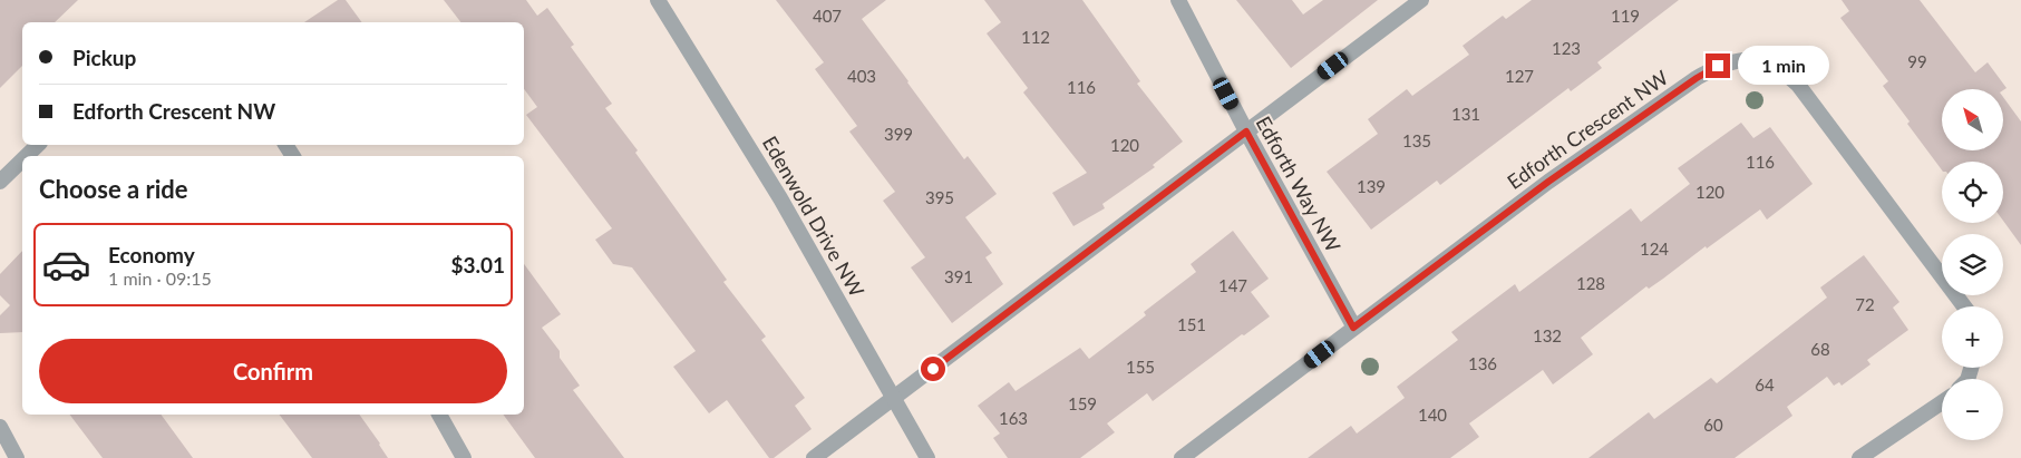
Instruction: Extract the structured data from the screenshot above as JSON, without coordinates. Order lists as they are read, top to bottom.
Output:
{
  "streets": {
    "street": ["Edforth Crescent NW", "Edforth Way NW", "Edenwold Drive NW"]
  },
  "crossings": [
    ["Edforth Crescent NW", "Edforth Way NW"]
  ],
  "house_numbers": [
    "407",
    "119",
    "112",
    "123",
    "99",
    "403",
    "127",
    "116",
    "131",
    "399",
    "135",
    "120",
    "116",
    "139",
    "120",
    "395",
    "124",
    "391",
    "128",
    "147",
    "72",
    "151",
    "132",
    "68",
    "136",
    "155",
    "64",
    "159",
    "140",
    "163",
    "60"
  ],
  "north": "top left",
  "page": {
    "banner": ["Pickup", "Edforth Crescent NW"],
    "bubble": "1 min",
    "map_buttons": ["+", "−"],
    "heading": "Choose a ride",
    "list": [
      {
        "name": "Economy",
        "note": "1 min · 09:15",
        "value": "$3.01"
      }
    ],
    "buttons": "Confirm"
  }
}
